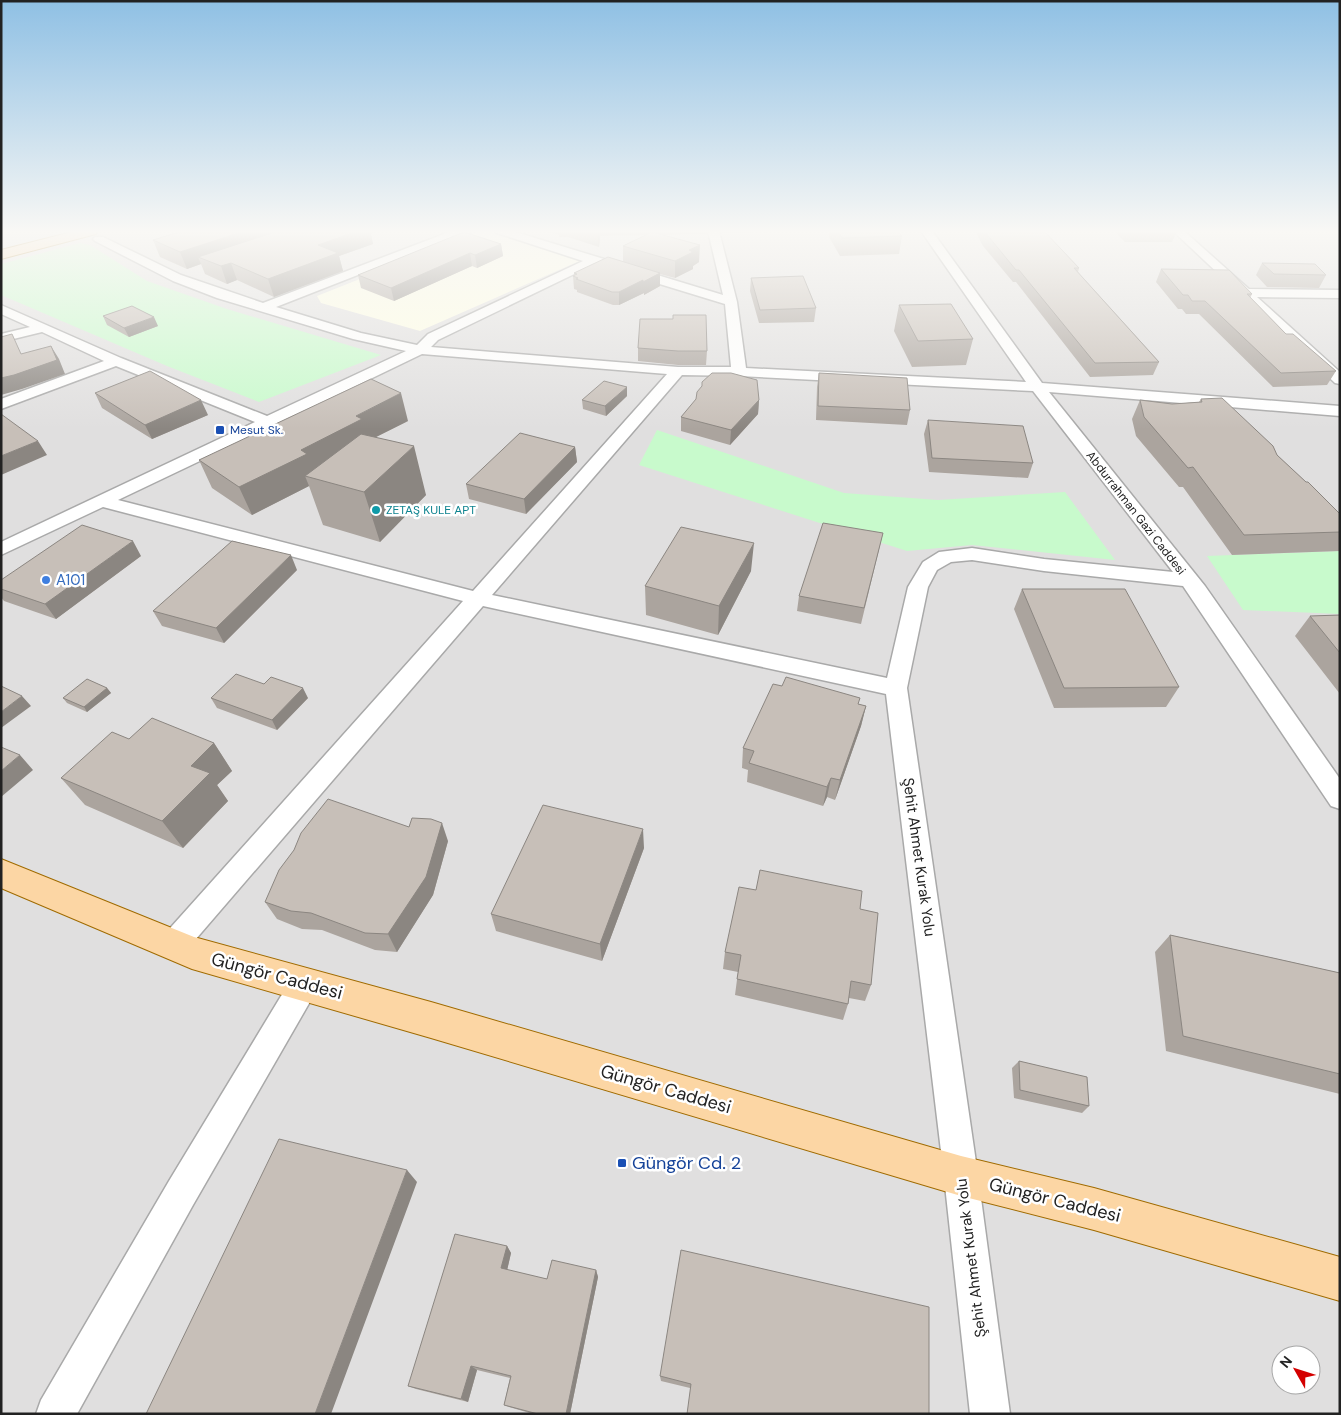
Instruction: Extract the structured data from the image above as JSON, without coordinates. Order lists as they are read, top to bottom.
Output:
{
  "streets": {
    "main road": ["Güngör Caddesi"],
    "street": ["Abdurrahman Gazi Caddesi", "Şehit Ahmet Kurak Yolu"]
  },
  "crossings": [
    ["Abdurrahman Gazi Caddesi", "Şehit Ahmet Kurak Yolu"],
    ["Şehit Ahmet Kurak Yolu", "Güngör Caddesi"]
  ],
  "places": {
    "transit": ["Mesut Sk.", "Güngör Cd. 2"],
    "other": ["ZETAŞ KULE APT", "A101"]
  },
  "north": "top left"
}
